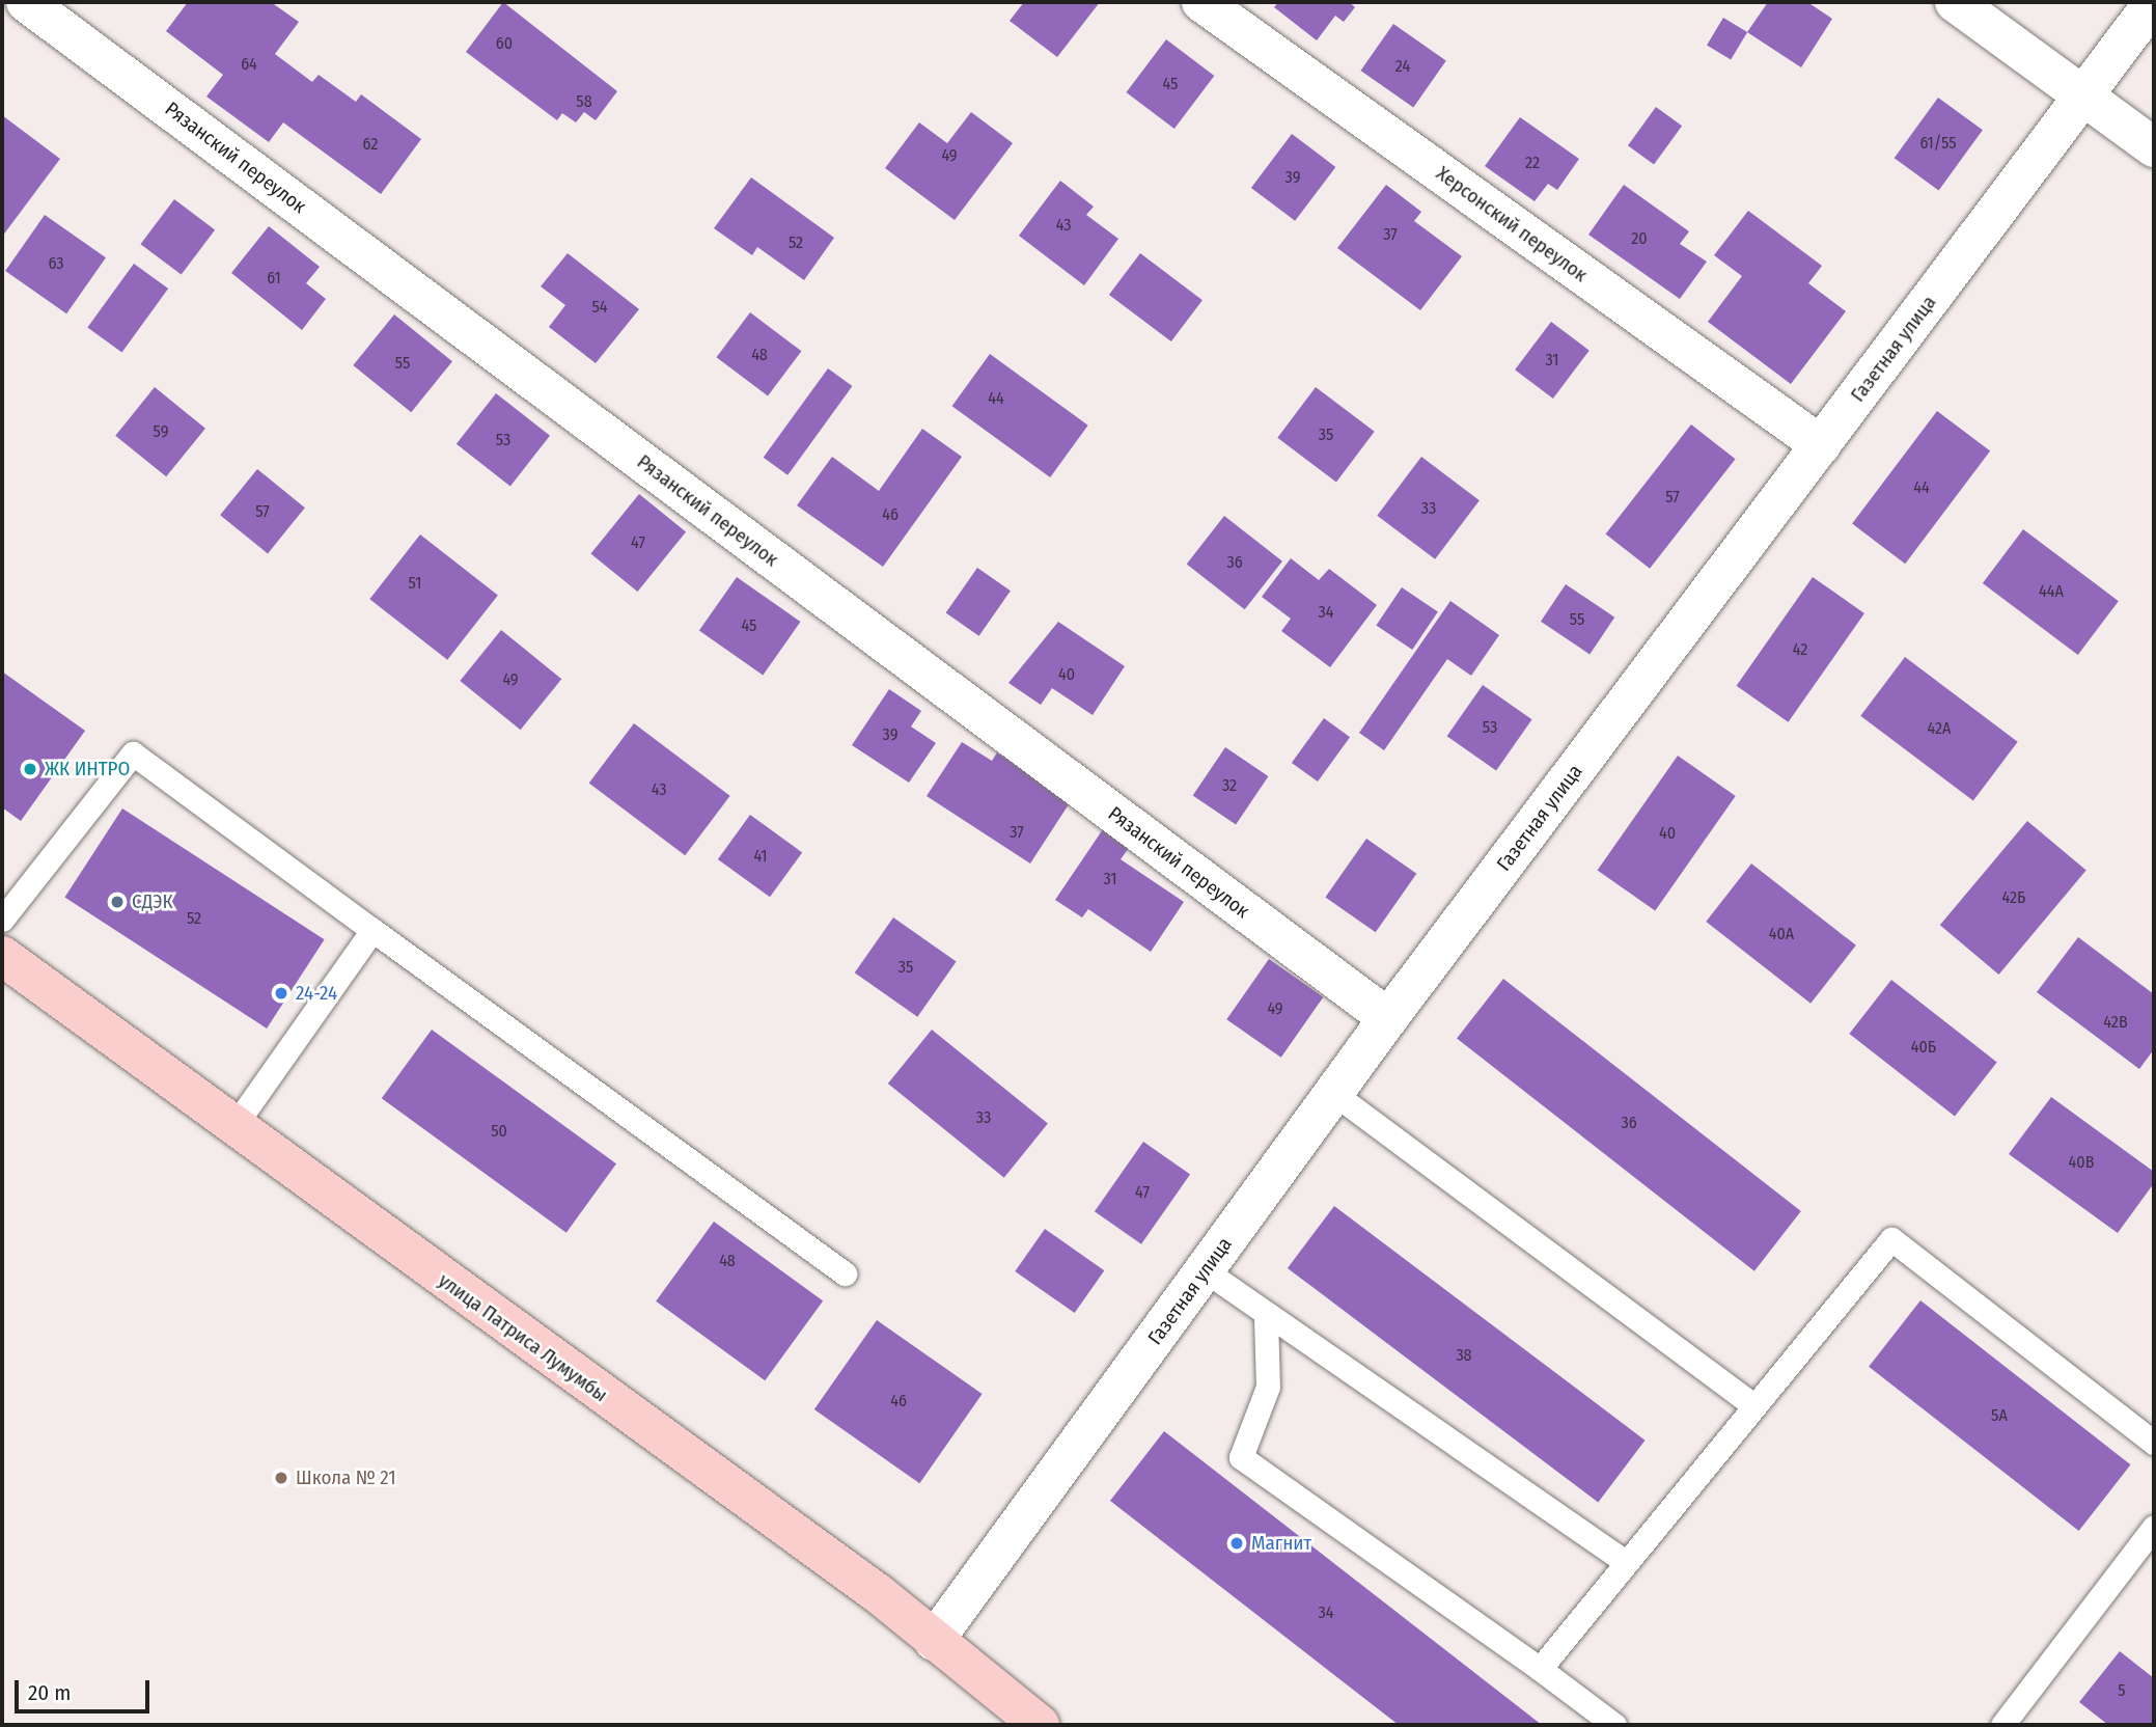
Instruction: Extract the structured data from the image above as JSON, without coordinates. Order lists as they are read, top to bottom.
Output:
{
  "streets": {
    "street": [
      "Рязанский переулок",
      "Херсонский переулок",
      "Газетная улица",
      "улица Патриса Лумумбы"
    ]
  },
  "crossings": [
    ["Рязанский переулок", "Газетная улица"],
    ["Херсонский переулок", "Газетная улица"],
    ["Газетная улица", "улица Патриса Лумумбы"]
  ],
  "places": [
    "ЖК ИНТРО",
    "СДЭК",
    "24-24",
    "Школа № 21",
    "Магнит"
  ],
  "house_numbers": [
    "60",
    "64",
    "24",
    "45",
    "58",
    "61/55",
    "62",
    "49",
    "22",
    "39",
    "43",
    "37",
    "20",
    "52",
    "63",
    "61",
    "54",
    "48",
    "31",
    "55",
    "44",
    "59",
    "35",
    "53",
    "44",
    "57",
    "33",
    "57",
    "46",
    "47",
    "36",
    "51",
    "44А",
    "34",
    "55",
    "45",
    "42",
    "40",
    "49",
    "53",
    "42А",
    "39",
    "32",
    "43",
    "37",
    "40",
    "41",
    "31",
    "42Б",
    "52",
    "40А",
    "35",
    "49",
    "42В",
    "40Б",
    "33",
    "36",
    "50",
    "40В",
    "47",
    "48",
    "38",
    "46",
    "5А",
    "34",
    "5"
  ],
  "scale_bar": "20 m"
}
